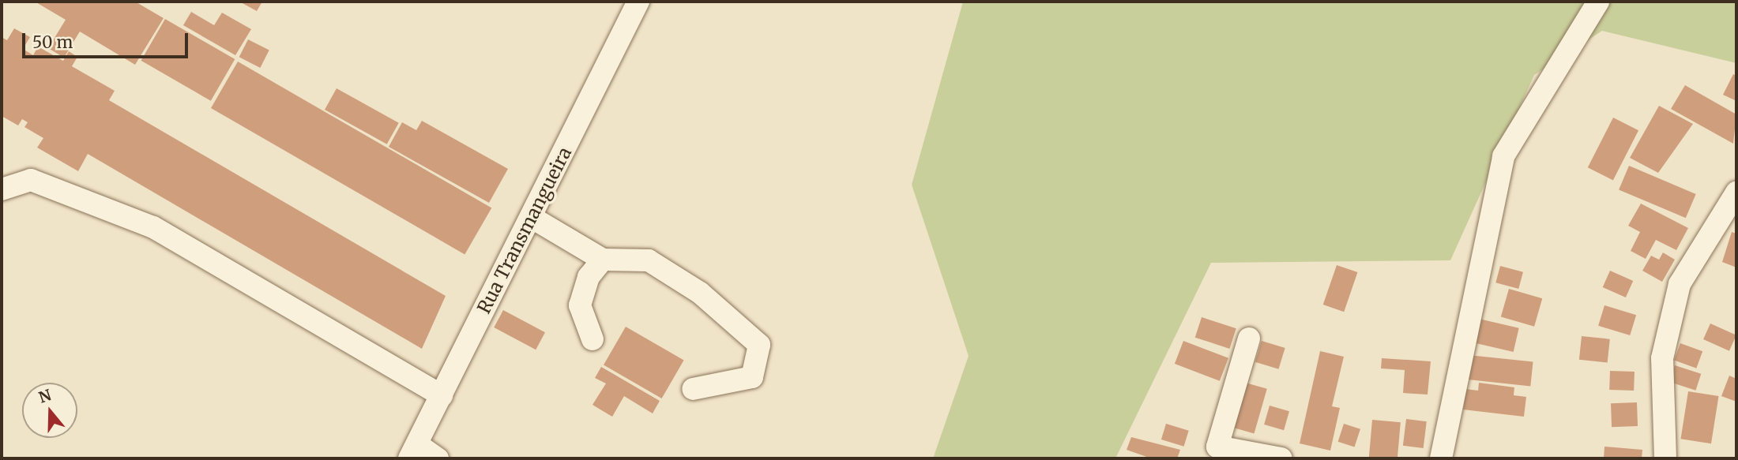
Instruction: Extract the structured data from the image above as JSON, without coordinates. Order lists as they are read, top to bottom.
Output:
{
  "streets": {
    "street": ["Rua Transmangueira"]
  },
  "scale_bar": "50 m",
  "north": "top"
}
